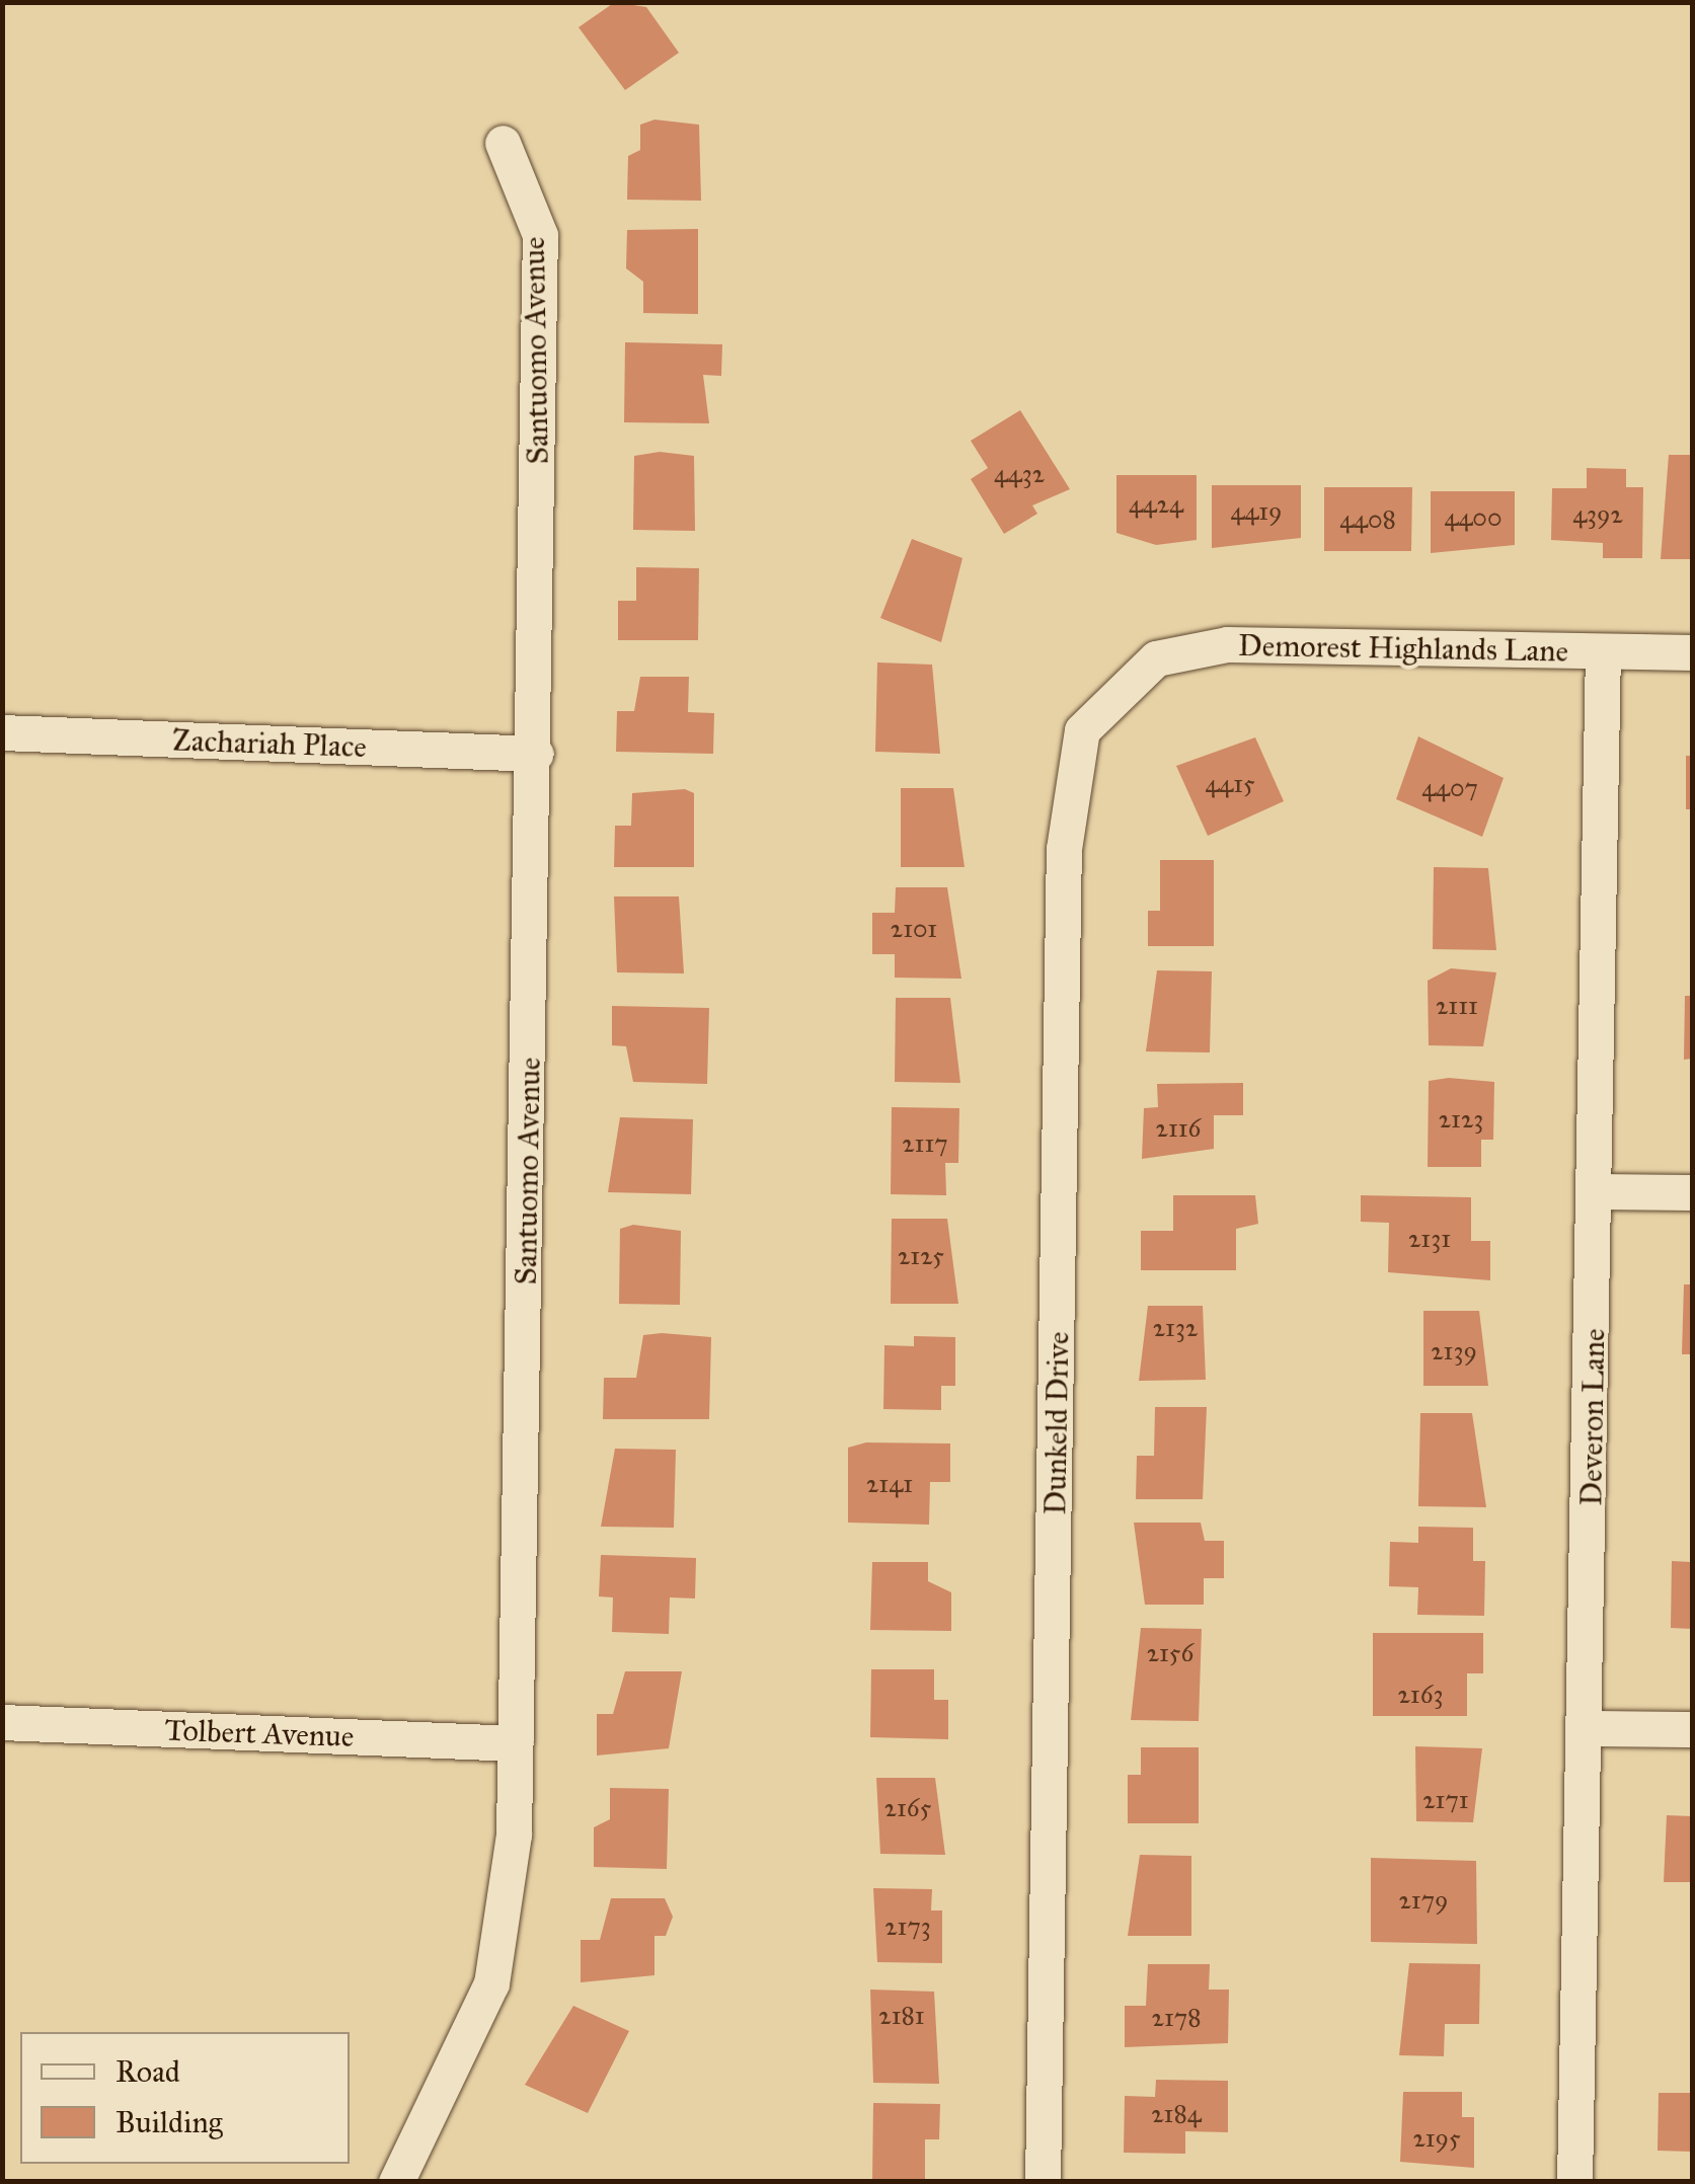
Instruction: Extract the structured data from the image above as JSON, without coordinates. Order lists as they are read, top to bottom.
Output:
{
  "streets": {
    "street": [
      "Santuomo Avenue",
      "Demorest Highlands Lane",
      "Zachariah Place",
      "Deveron Lane",
      "Dunkeld Drive",
      "Tolbert Avenue"
    ]
  },
  "crossings": [
    ["Santuomo Avenue", "Zachariah Place"],
    ["Santuomo Avenue", "Tolbert Avenue"],
    ["Demorest Highlands Lane", "Deveron Lane"],
    ["Demorest Highlands Lane", "Dunkeld Drive"]
  ],
  "house_numbers": [
    "4432",
    "4424",
    "4419",
    "4392",
    "4400",
    "4408",
    "4415",
    "4407",
    "2101",
    "2111",
    "2123",
    "2116",
    "2117",
    "2131",
    "2125",
    "2132",
    "2139",
    "2141",
    "2156",
    "2163",
    "2171",
    "2165",
    "2179",
    "2173",
    "2181",
    "2178",
    "2184",
    "2195"
  ],
  "legend": ["Road", "Building"]
}
